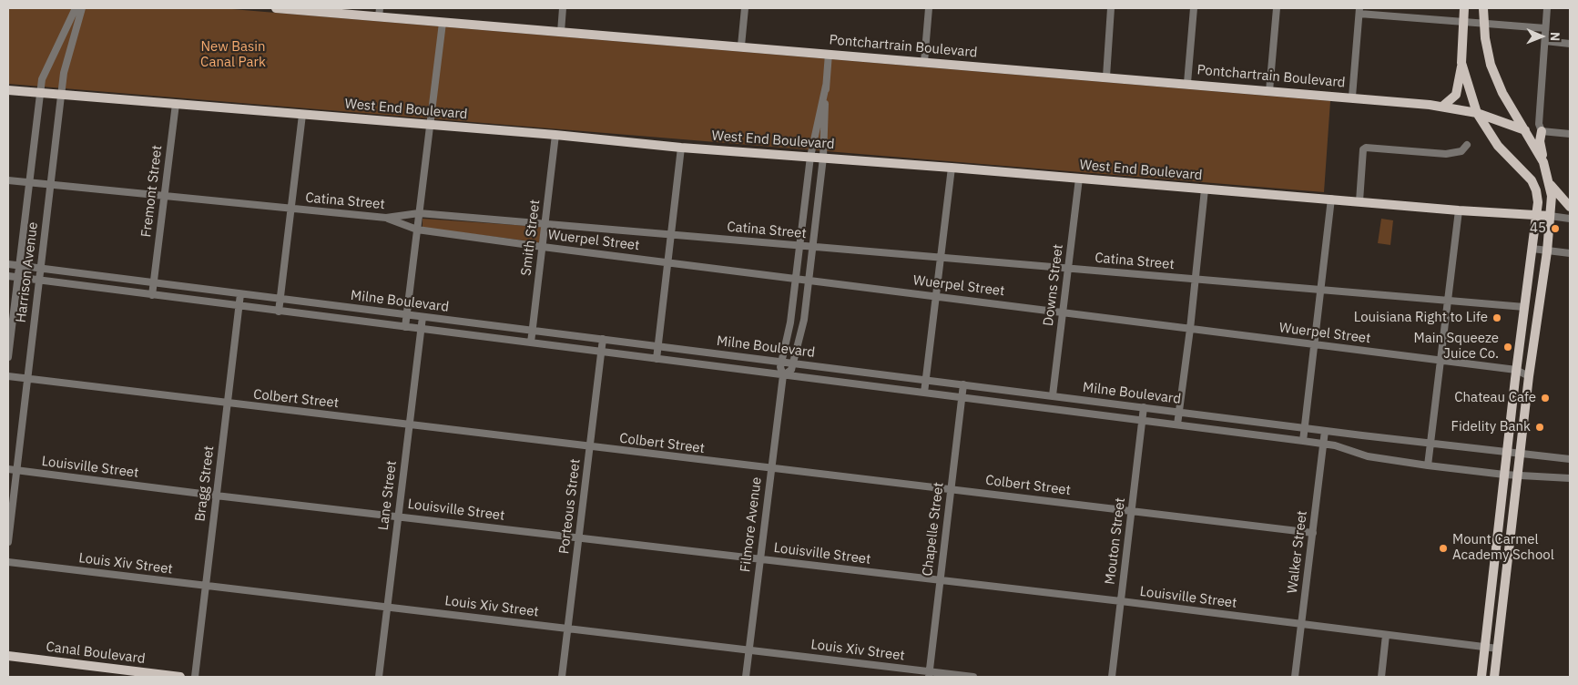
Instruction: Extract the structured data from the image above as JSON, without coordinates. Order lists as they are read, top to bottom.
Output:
{
  "streets": {
    "main road": ["Pontchartrain Boulevard", "West End Boulevard", "Canal Boulevard"],
    "street": [
      "Fremont Street",
      "Catina Street",
      "Smith Street",
      "Wuerpel Street",
      "Harrison Avenue",
      "Downs Street",
      "Milne Boulevard",
      "Colbert Street",
      "Louisville Street",
      "Bragg Street",
      "Lane Street",
      "Porteous Street",
      "Filmore Avenue",
      "Chapelle Street",
      "Mouton Street",
      "Walker Street",
      "Louis Xiv Street"
    ]
  },
  "crossings": [
    ["Pontchartrain Boulevard", "Filmore Avenue"],
    ["West End Boulevard", "Fremont Street"],
    ["West End Boulevard", "Smith Street"],
    ["West End Boulevard", "Harrison Avenue"],
    ["West End Boulevard", "Downs Street"],
    ["West End Boulevard", "Filmore Avenue"],
    ["Fremont Street", "Catina Street"],
    ["Fremont Street", "Milne Boulevard"],
    ["Catina Street", "Smith Street"],
    ["Catina Street", "Wuerpel Street"],
    ["Catina Street", "Harrison Avenue"],
    ["Catina Street", "Downs Street"],
    ["Catina Street", "Filmore Avenue"],
    ["Smith Street", "Wuerpel Street"],
    ["Smith Street", "Milne Boulevard"],
    ["Wuerpel Street", "Downs Street"],
    ["Wuerpel Street", "Filmore Avenue"],
    ["Harrison Avenue", "Milne Boulevard"],
    ["Harrison Avenue", "Colbert Street"],
    ["Harrison Avenue", "Louisville Street"],
    ["Downs Street", "Milne Boulevard"],
    ["Milne Boulevard", "Bragg Street"],
    ["Milne Boulevard", "Lane Street"],
    ["Milne Boulevard", "Porteous Street"],
    ["Milne Boulevard", "Filmore Avenue"],
    ["Milne Boulevard", "Chapelle Street"],
    ["Milne Boulevard", "Mouton Street"],
    ["Milne Boulevard", "Walker Street"],
    ["Colbert Street", "Bragg Street"],
    ["Colbert Street", "Lane Street"],
    ["Colbert Street", "Porteous Street"],
    ["Colbert Street", "Filmore Avenue"],
    ["Colbert Street", "Chapelle Street"],
    ["Colbert Street", "Mouton Street"],
    ["Colbert Street", "Walker Street"],
    ["Louisville Street", "Bragg Street"],
    ["Louisville Street", "Lane Street"],
    ["Louisville Street", "Porteous Street"],
    ["Louisville Street", "Filmore Avenue"],
    ["Louisville Street", "Chapelle Street"],
    ["Louisville Street", "Mouton Street"],
    ["Louisville Street", "Walker Street"],
    ["Bragg Street", "Louis Xiv Street"],
    ["Lane Street", "Louis Xiv Street"],
    ["Porteous Street", "Louis Xiv Street"],
    ["Filmore Avenue", "Louis Xiv Street"],
    ["Chapelle Street", "Louis Xiv Street"]
  ],
  "parks": ["New Basin Canal Park"],
  "places": [
    "45",
    "Louisiana Right to Life",
    "Main Squeeze Juice Co.",
    "Chateau Cafe",
    "Fidelity Bank",
    "Mount Carmel Academy School"
  ],
  "north": "right"
}
